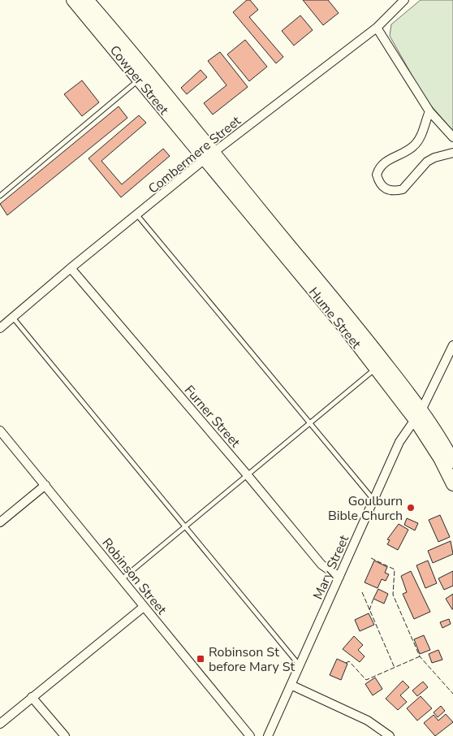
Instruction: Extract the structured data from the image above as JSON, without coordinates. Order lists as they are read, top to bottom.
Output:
{
  "streets": {
    "main road": ["Cowper Street", "Hume Street"],
    "street": [
      "Combermere Street",
      "Furner Street",
      "Mary Street",
      "Robinson Street"
    ]
  },
  "crossings": [
    ["Cowper Street", "Combermere Street"],
    ["Cowper Street", "Hume Street"],
    ["Combermere Street", "Hume Street"],
    ["Combermere Street", "Furner Street"],
    ["Hume Street", "Mary Street"],
    ["Furner Street", "Mary Street"]
  ],
  "places": {
    "other": ["Goulburn Bible Church"],
    "transit": ["Robinson St before Mary St"]
  }
}
